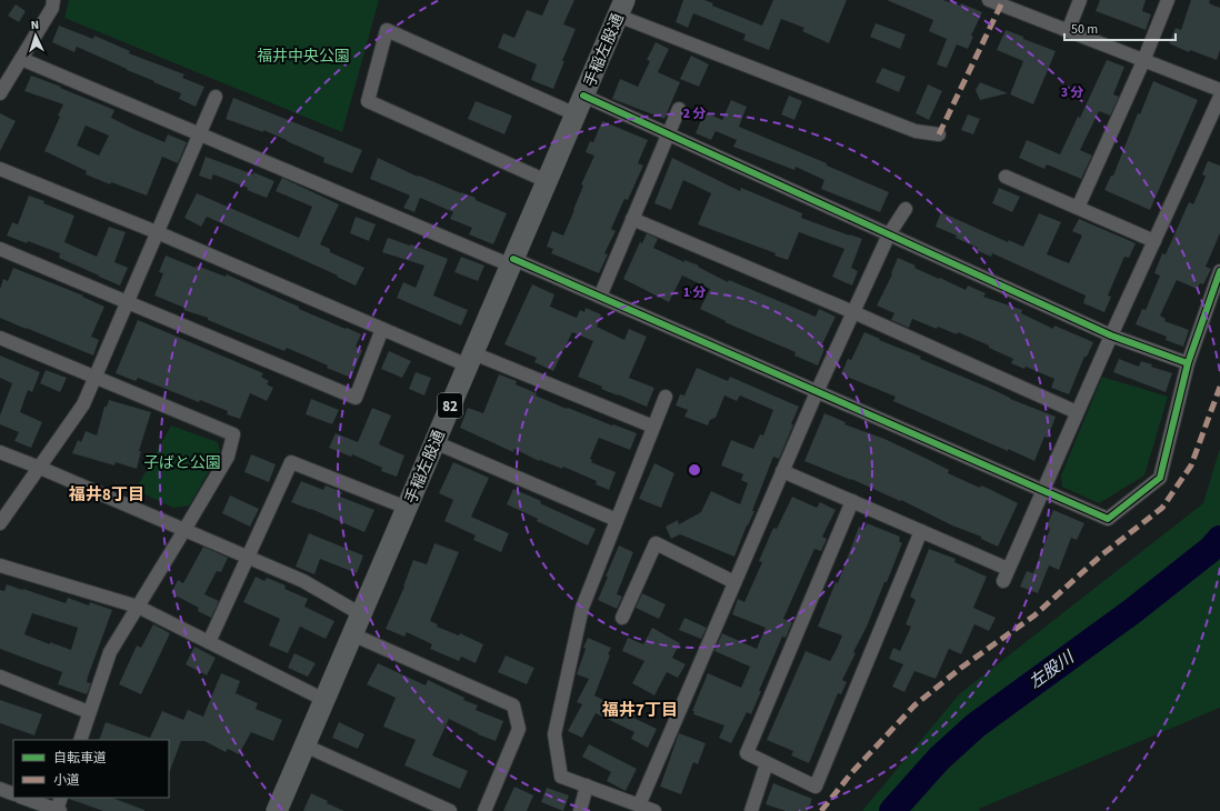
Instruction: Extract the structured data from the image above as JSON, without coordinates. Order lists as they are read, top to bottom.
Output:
{
  "streets": {
    "main road": ["手稲左股通", "82"]
  },
  "districts": ["福井8丁目", "福井7丁目"],
  "water": ["左股川"],
  "parks": ["福井中央公園", "子ばと公園"],
  "legend": ["自転車道", "小道"],
  "scale_bar": "50 m",
  "north": "top",
  "rings": ["3 分", "2 分", "1 分"]
}
